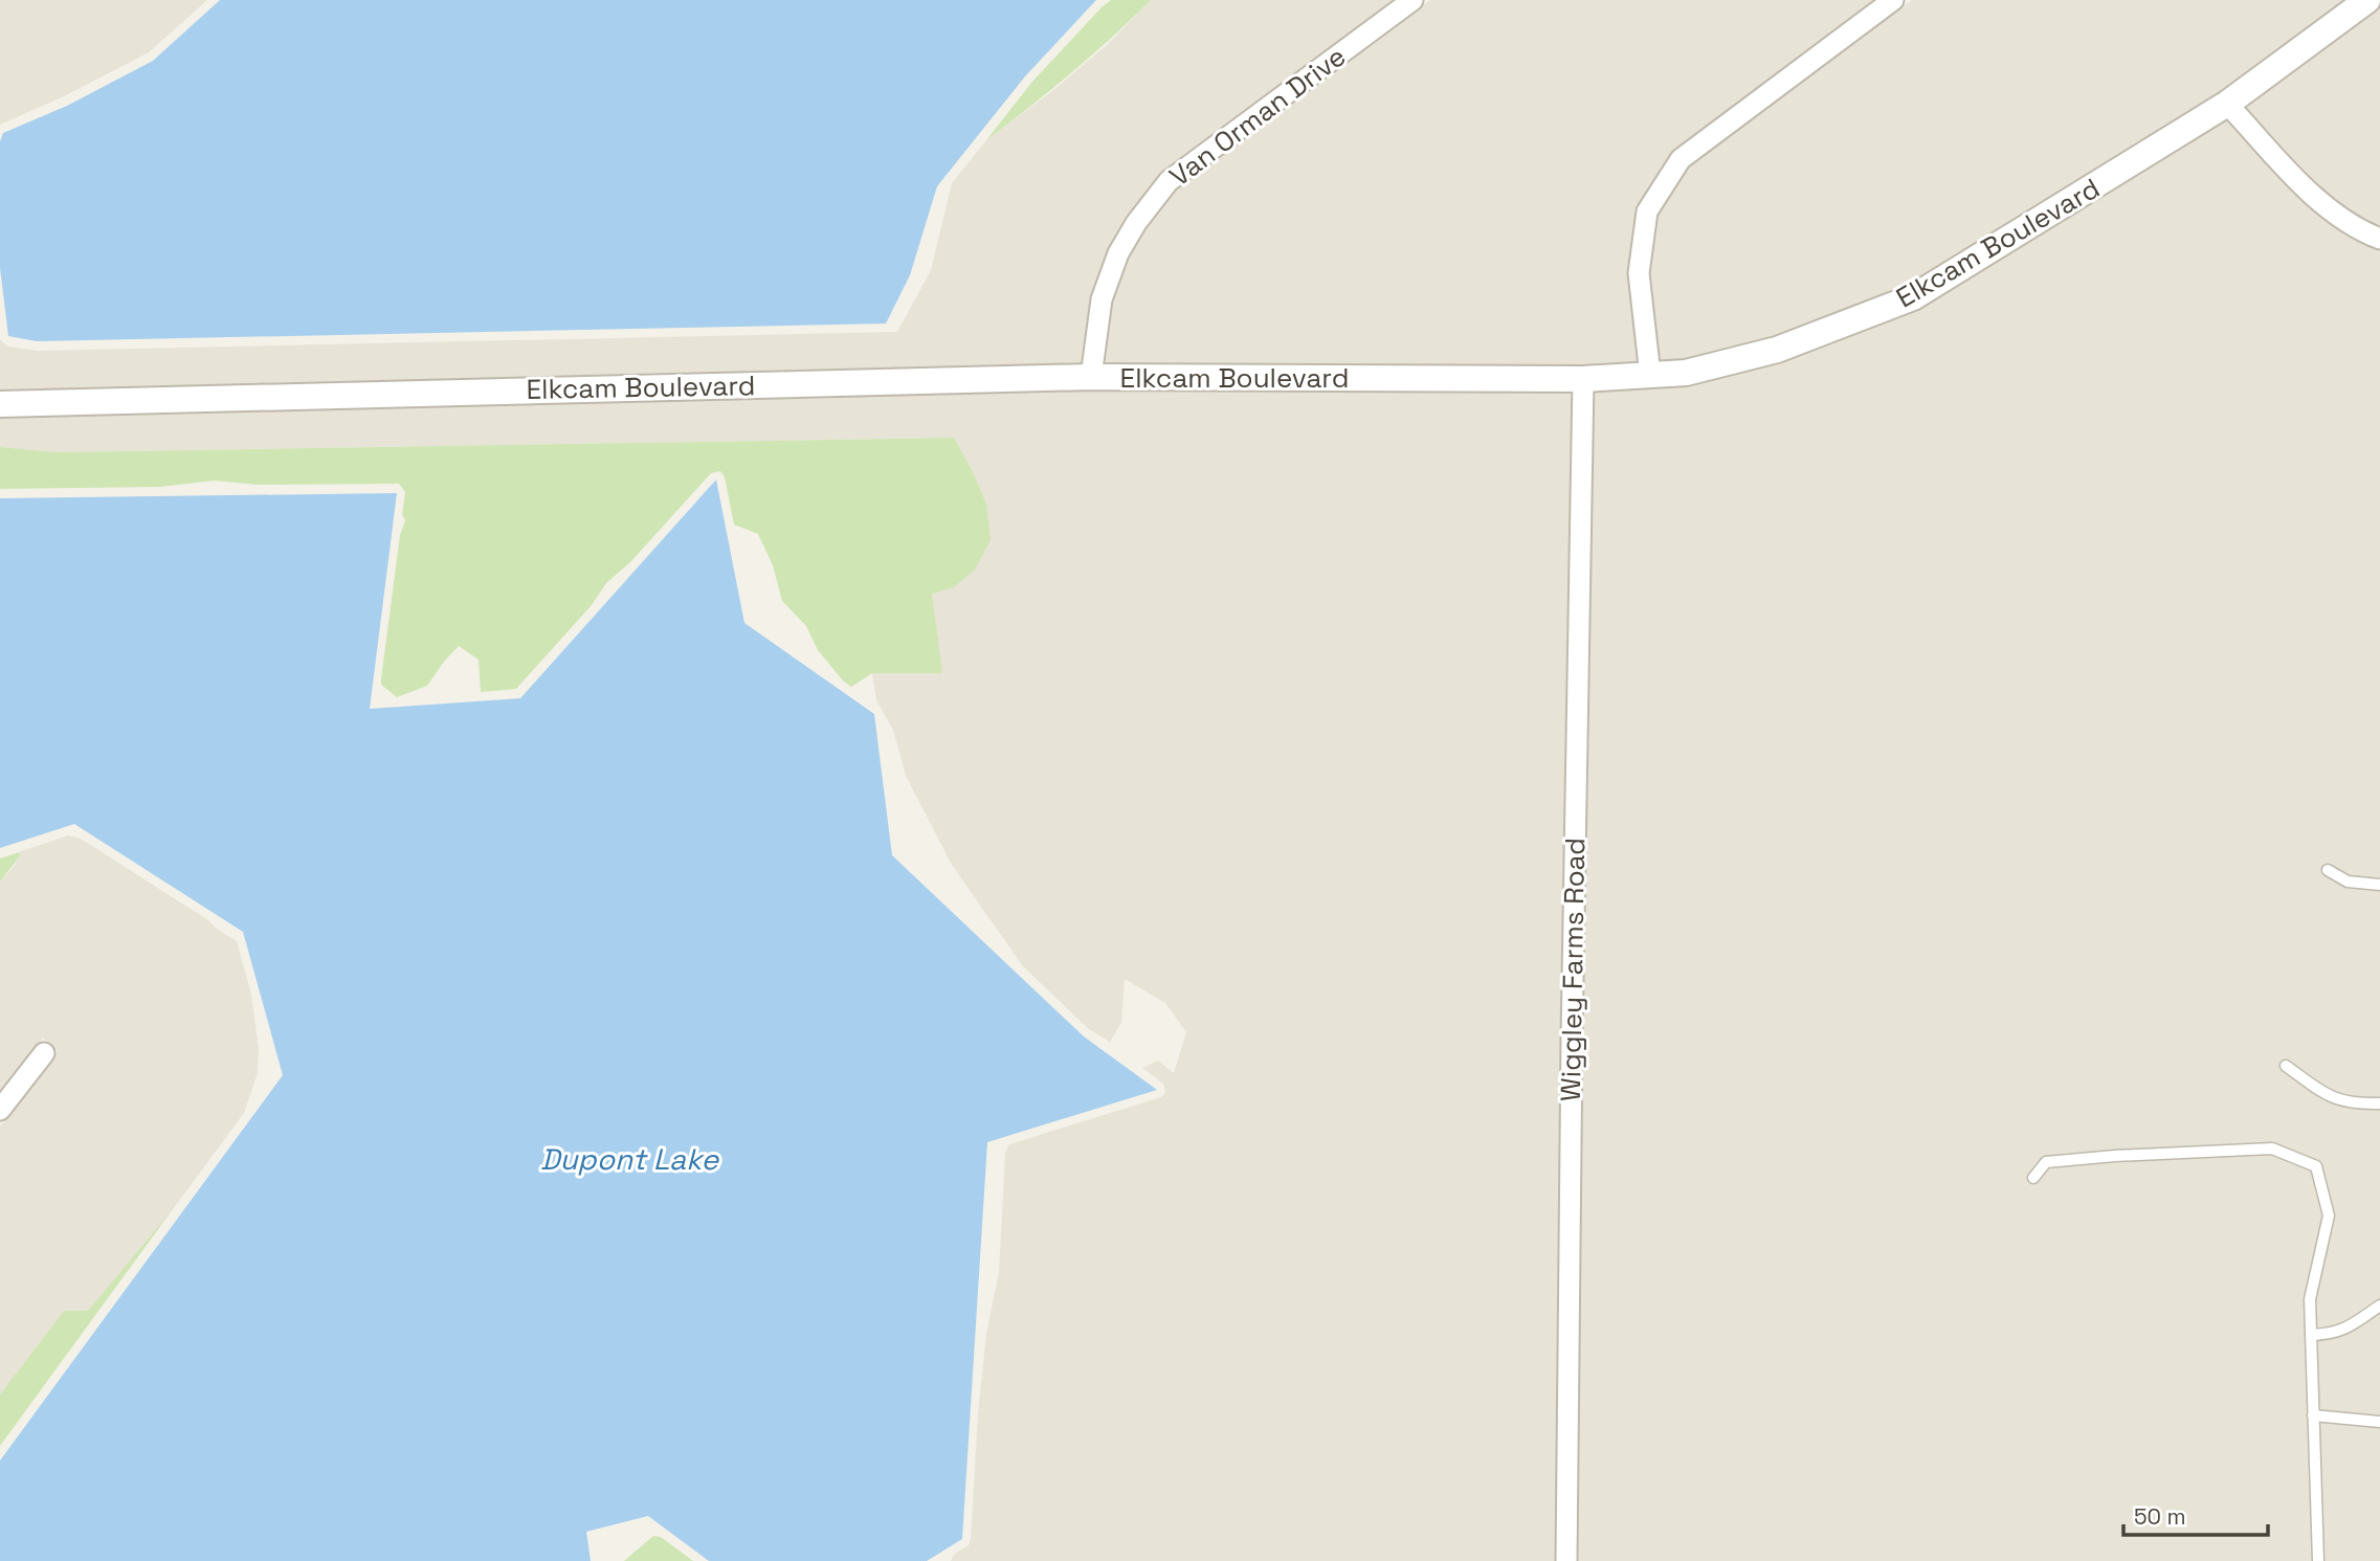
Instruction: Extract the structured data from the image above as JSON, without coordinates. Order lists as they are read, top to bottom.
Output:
{
  "streets": {
    "street": ["Van Orman Drive", "Elkcam Boulevard", "Wiggley Farms Road"]
  },
  "crossings": [
    ["Van Orman Drive", "Elkcam Boulevard"],
    ["Elkcam Boulevard", "Wiggley Farms Road"]
  ],
  "water": ["Dupont Lake"],
  "scale_bar": "50 m"
}
